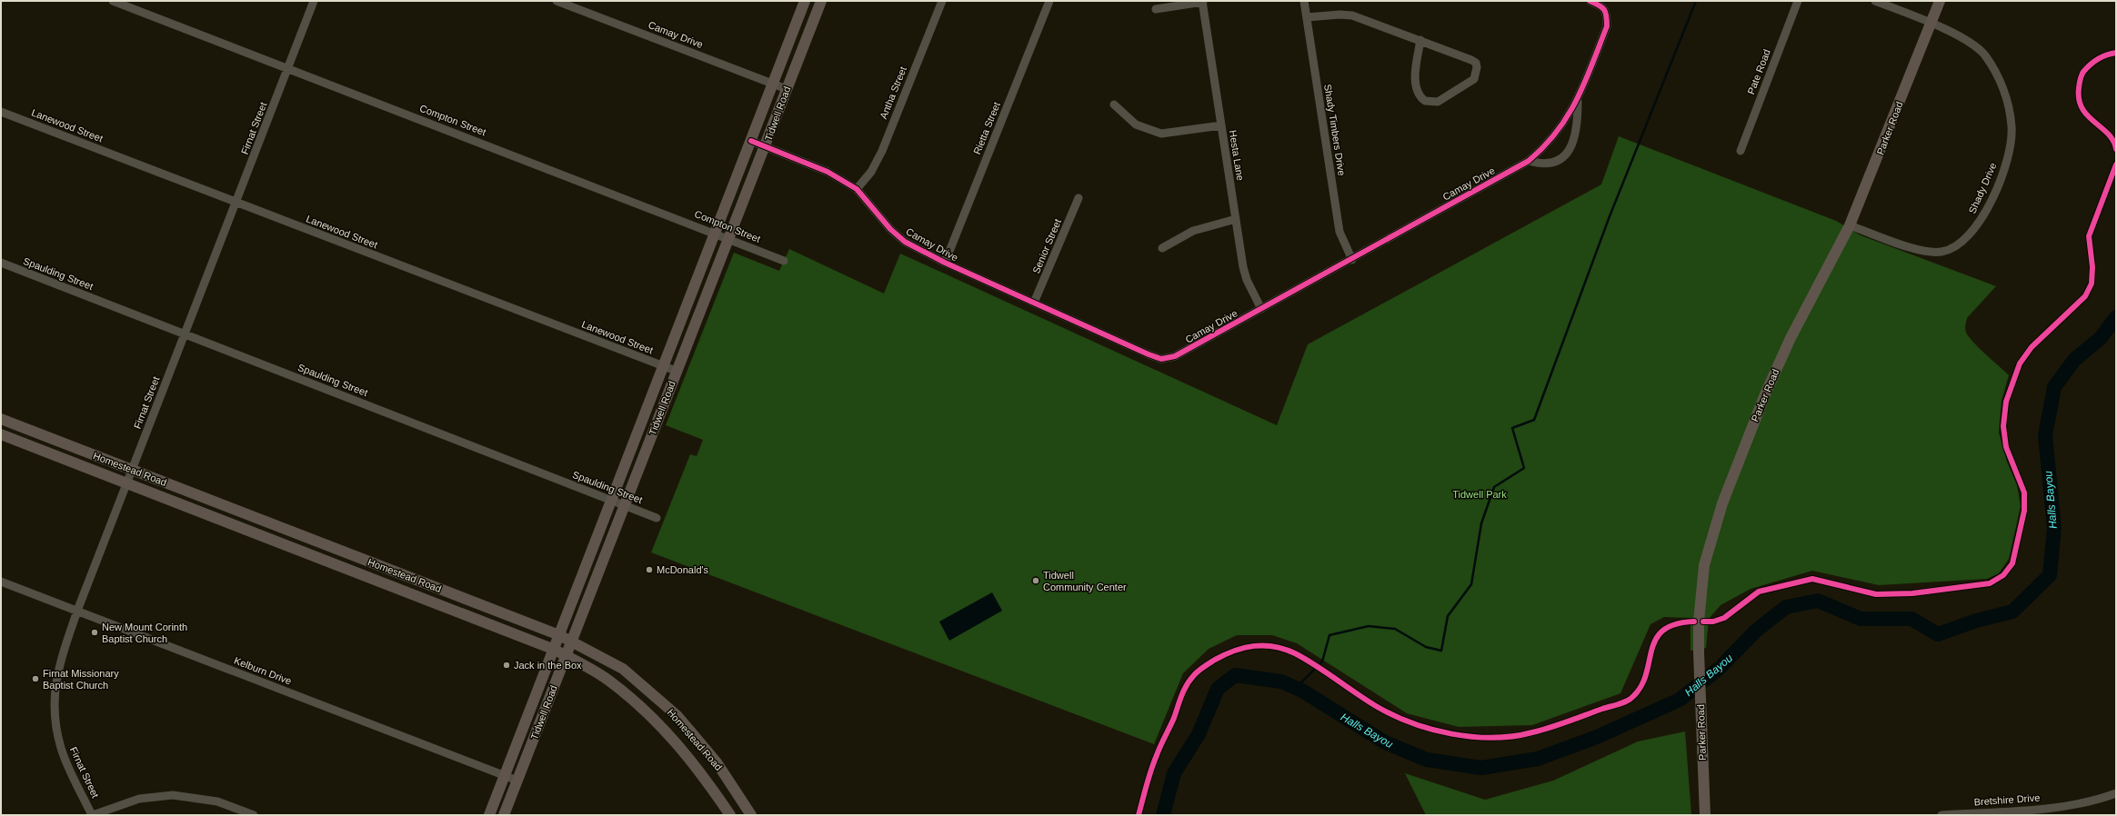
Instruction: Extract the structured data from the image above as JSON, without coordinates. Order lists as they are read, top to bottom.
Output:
{
  "streets": {
    "main road": ["Tidwell Road", "Parker Road", "Homestead Road"],
    "street": [
      "Camay Drive",
      "Pate Road",
      "Antha Street",
      "Compton Street",
      "Lanewood Street",
      "Firnat Street",
      "Rietta Street",
      "Shady Timbers Drive",
      "Hesta Lane",
      "Shady Drive",
      "Senior Street",
      "Spaulding Street",
      "Kelburn Drive",
      "Bretshire Drive"
    ]
  },
  "crossings": [
    ["Camay Drive", "Antha Street"],
    ["Camay Drive", "Tidwell Road"],
    ["Camay Drive", "Rietta Street"],
    ["Camay Drive", "Shady Timbers Drive"],
    ["Camay Drive", "Hesta Lane"],
    ["Camay Drive", "Senior Street"],
    ["Tidwell Road", "Compton Street"],
    ["Tidwell Road", "Lanewood Street"],
    ["Tidwell Road", "Spaulding Street"],
    ["Tidwell Road", "Homestead Road"],
    ["Tidwell Road", "Kelburn Drive"],
    ["Compton Street", "Firnat Street"],
    ["Lanewood Street", "Firnat Street"],
    ["Firnat Street", "Spaulding Street"],
    ["Firnat Street", "Homestead Road"],
    ["Firnat Street", "Kelburn Drive"],
    ["Parker Road", "Shady Drive"]
  ],
  "water": ["Halls Bayou"],
  "parks": ["Tidwell Park"],
  "places": [
    "McDonald's",
    "Tidwell Community Center",
    "New Mount Corinth Baptist Church",
    "Jack in the Box",
    "Firnat Missionary Baptist Church"
  ]
}
